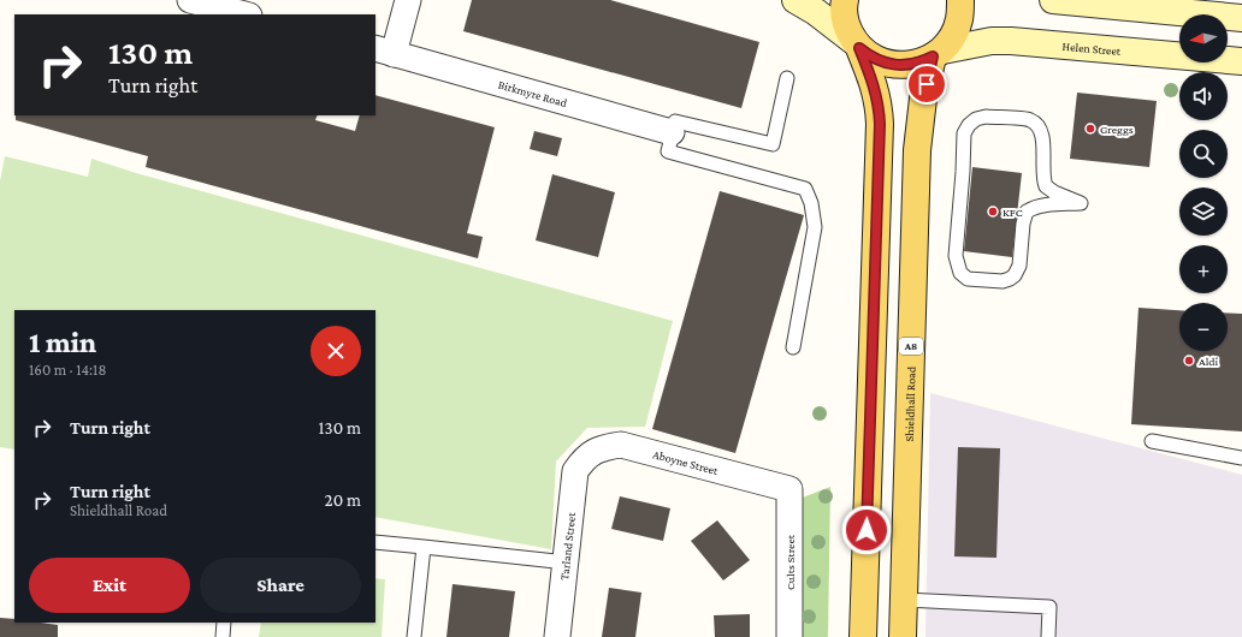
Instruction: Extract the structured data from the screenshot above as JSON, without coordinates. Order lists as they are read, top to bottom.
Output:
{
  "streets": {
    "main road": ["A8", "Shieldhall Road"],
    "street": [
      "Helen Street",
      "Birkmyre Road",
      "Aboyne Street",
      "Tarland Street",
      "Cults Street"
    ]
  },
  "crossings": [
    ["Helen Street", "Shieldhall Road"],
    ["Aboyne Street", "Tarland Street"],
    ["Aboyne Street", "Cults Street"]
  ],
  "places": ["Greggs", "KFC", "Aldi"],
  "north": "left",
  "page": {
    "map_buttons": ["+", "−"],
    "turn": ["130 m", "Turn right"],
    "heading": ["1 min", "160 m · 14:18"],
    "list": [
      {
        "name": "Turn right",
        "value": "130 m"
      },
      {
        "name": "Turn right",
        "note": "Shieldhall Road",
        "value": "20 m"
      }
    ],
    "buttons": ["Exit", "Share"]
  }
}
